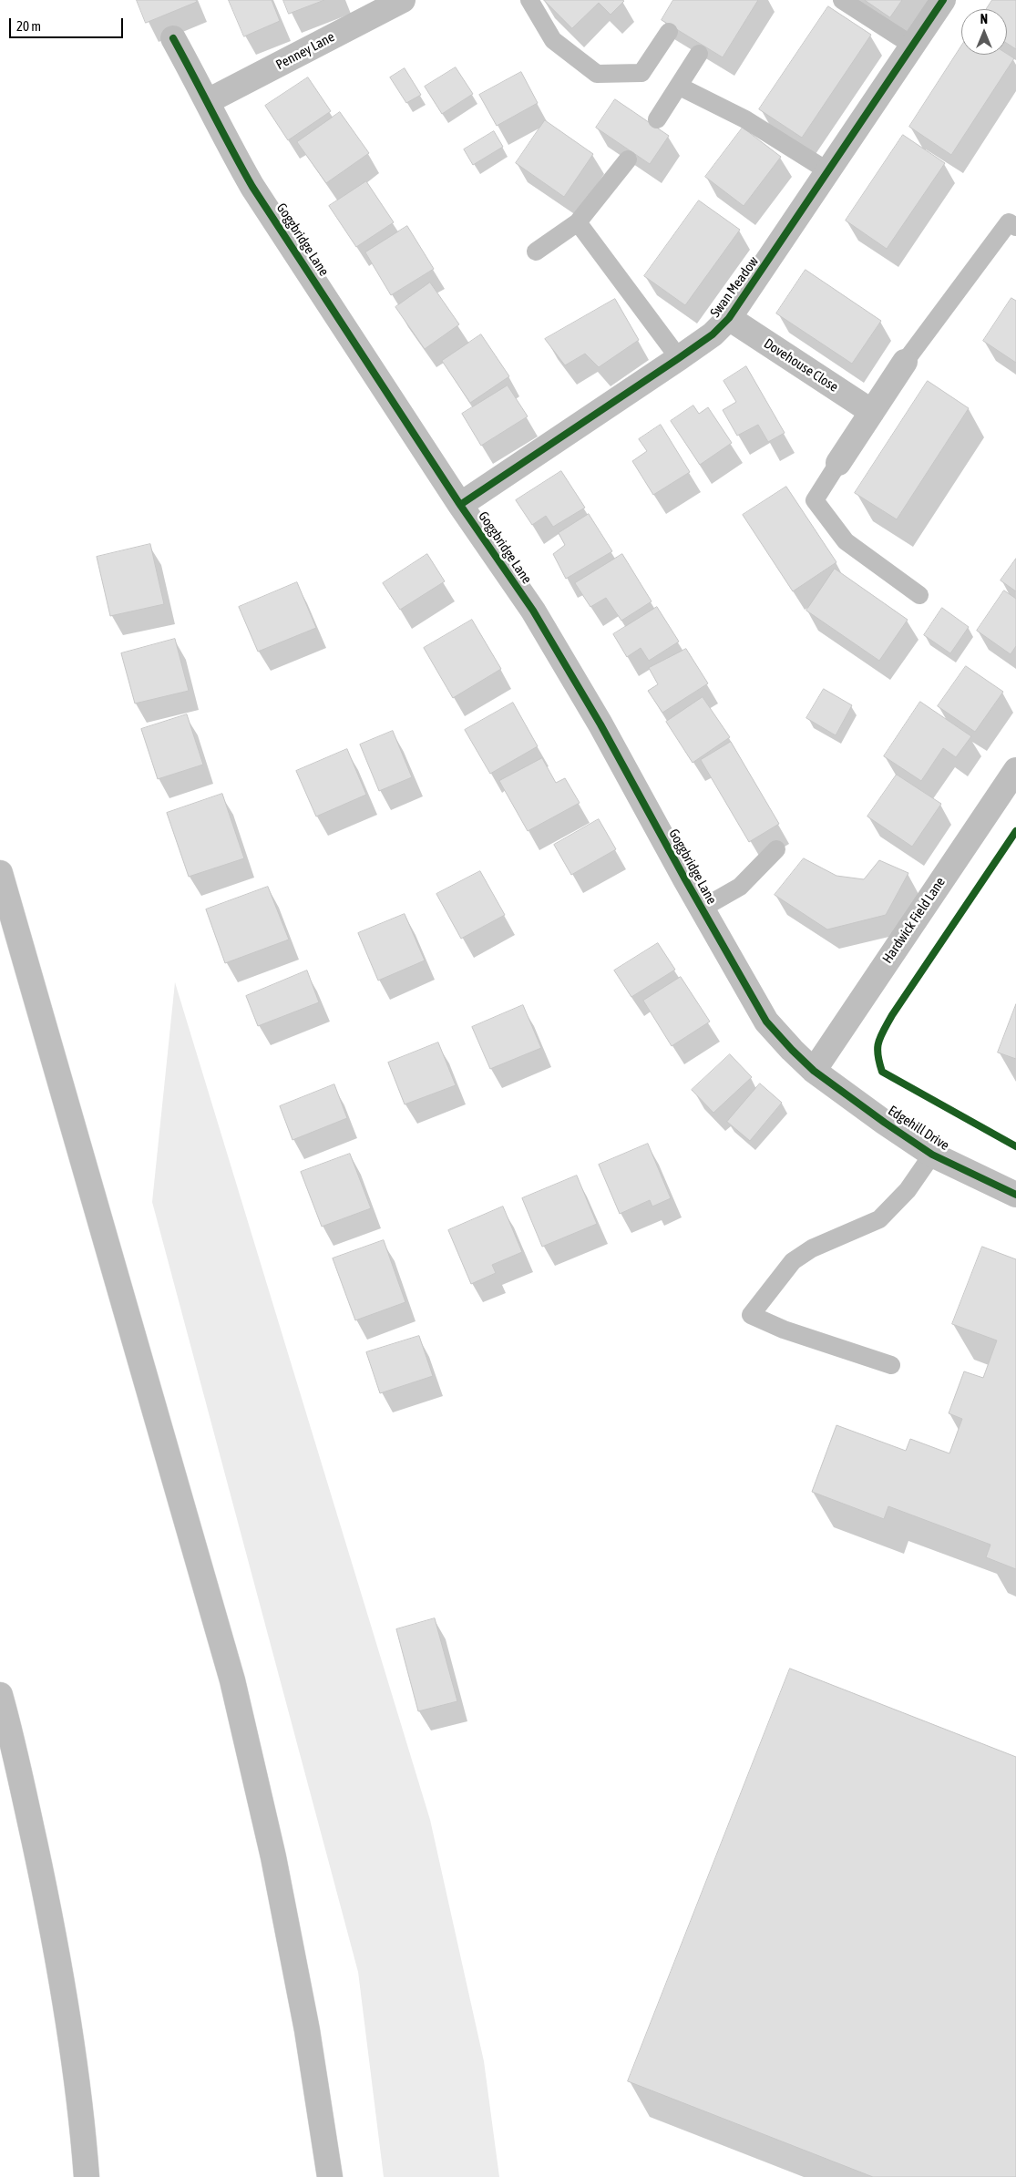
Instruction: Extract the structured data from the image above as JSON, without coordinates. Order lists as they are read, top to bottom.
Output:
{
  "streets": {
    "main road": [
      "Penney Lane",
      "Goggbridge Lane",
      "Swan Meadow",
      "Dovehouse Close",
      "Hardwick Field Lane",
      "Edgehill Drive"
    ]
  },
  "crossings": [
    ["Penney Lane", "Goggbridge Lane"],
    ["Goggbridge Lane", "Swan Meadow"],
    ["Goggbridge Lane", "Hardwick Field Lane"],
    ["Goggbridge Lane", "Edgehill Drive"],
    ["Swan Meadow", "Dovehouse Close"],
    ["Hardwick Field Lane", "Edgehill Drive"]
  ],
  "scale_bar": "20 m",
  "north": "top"
}
